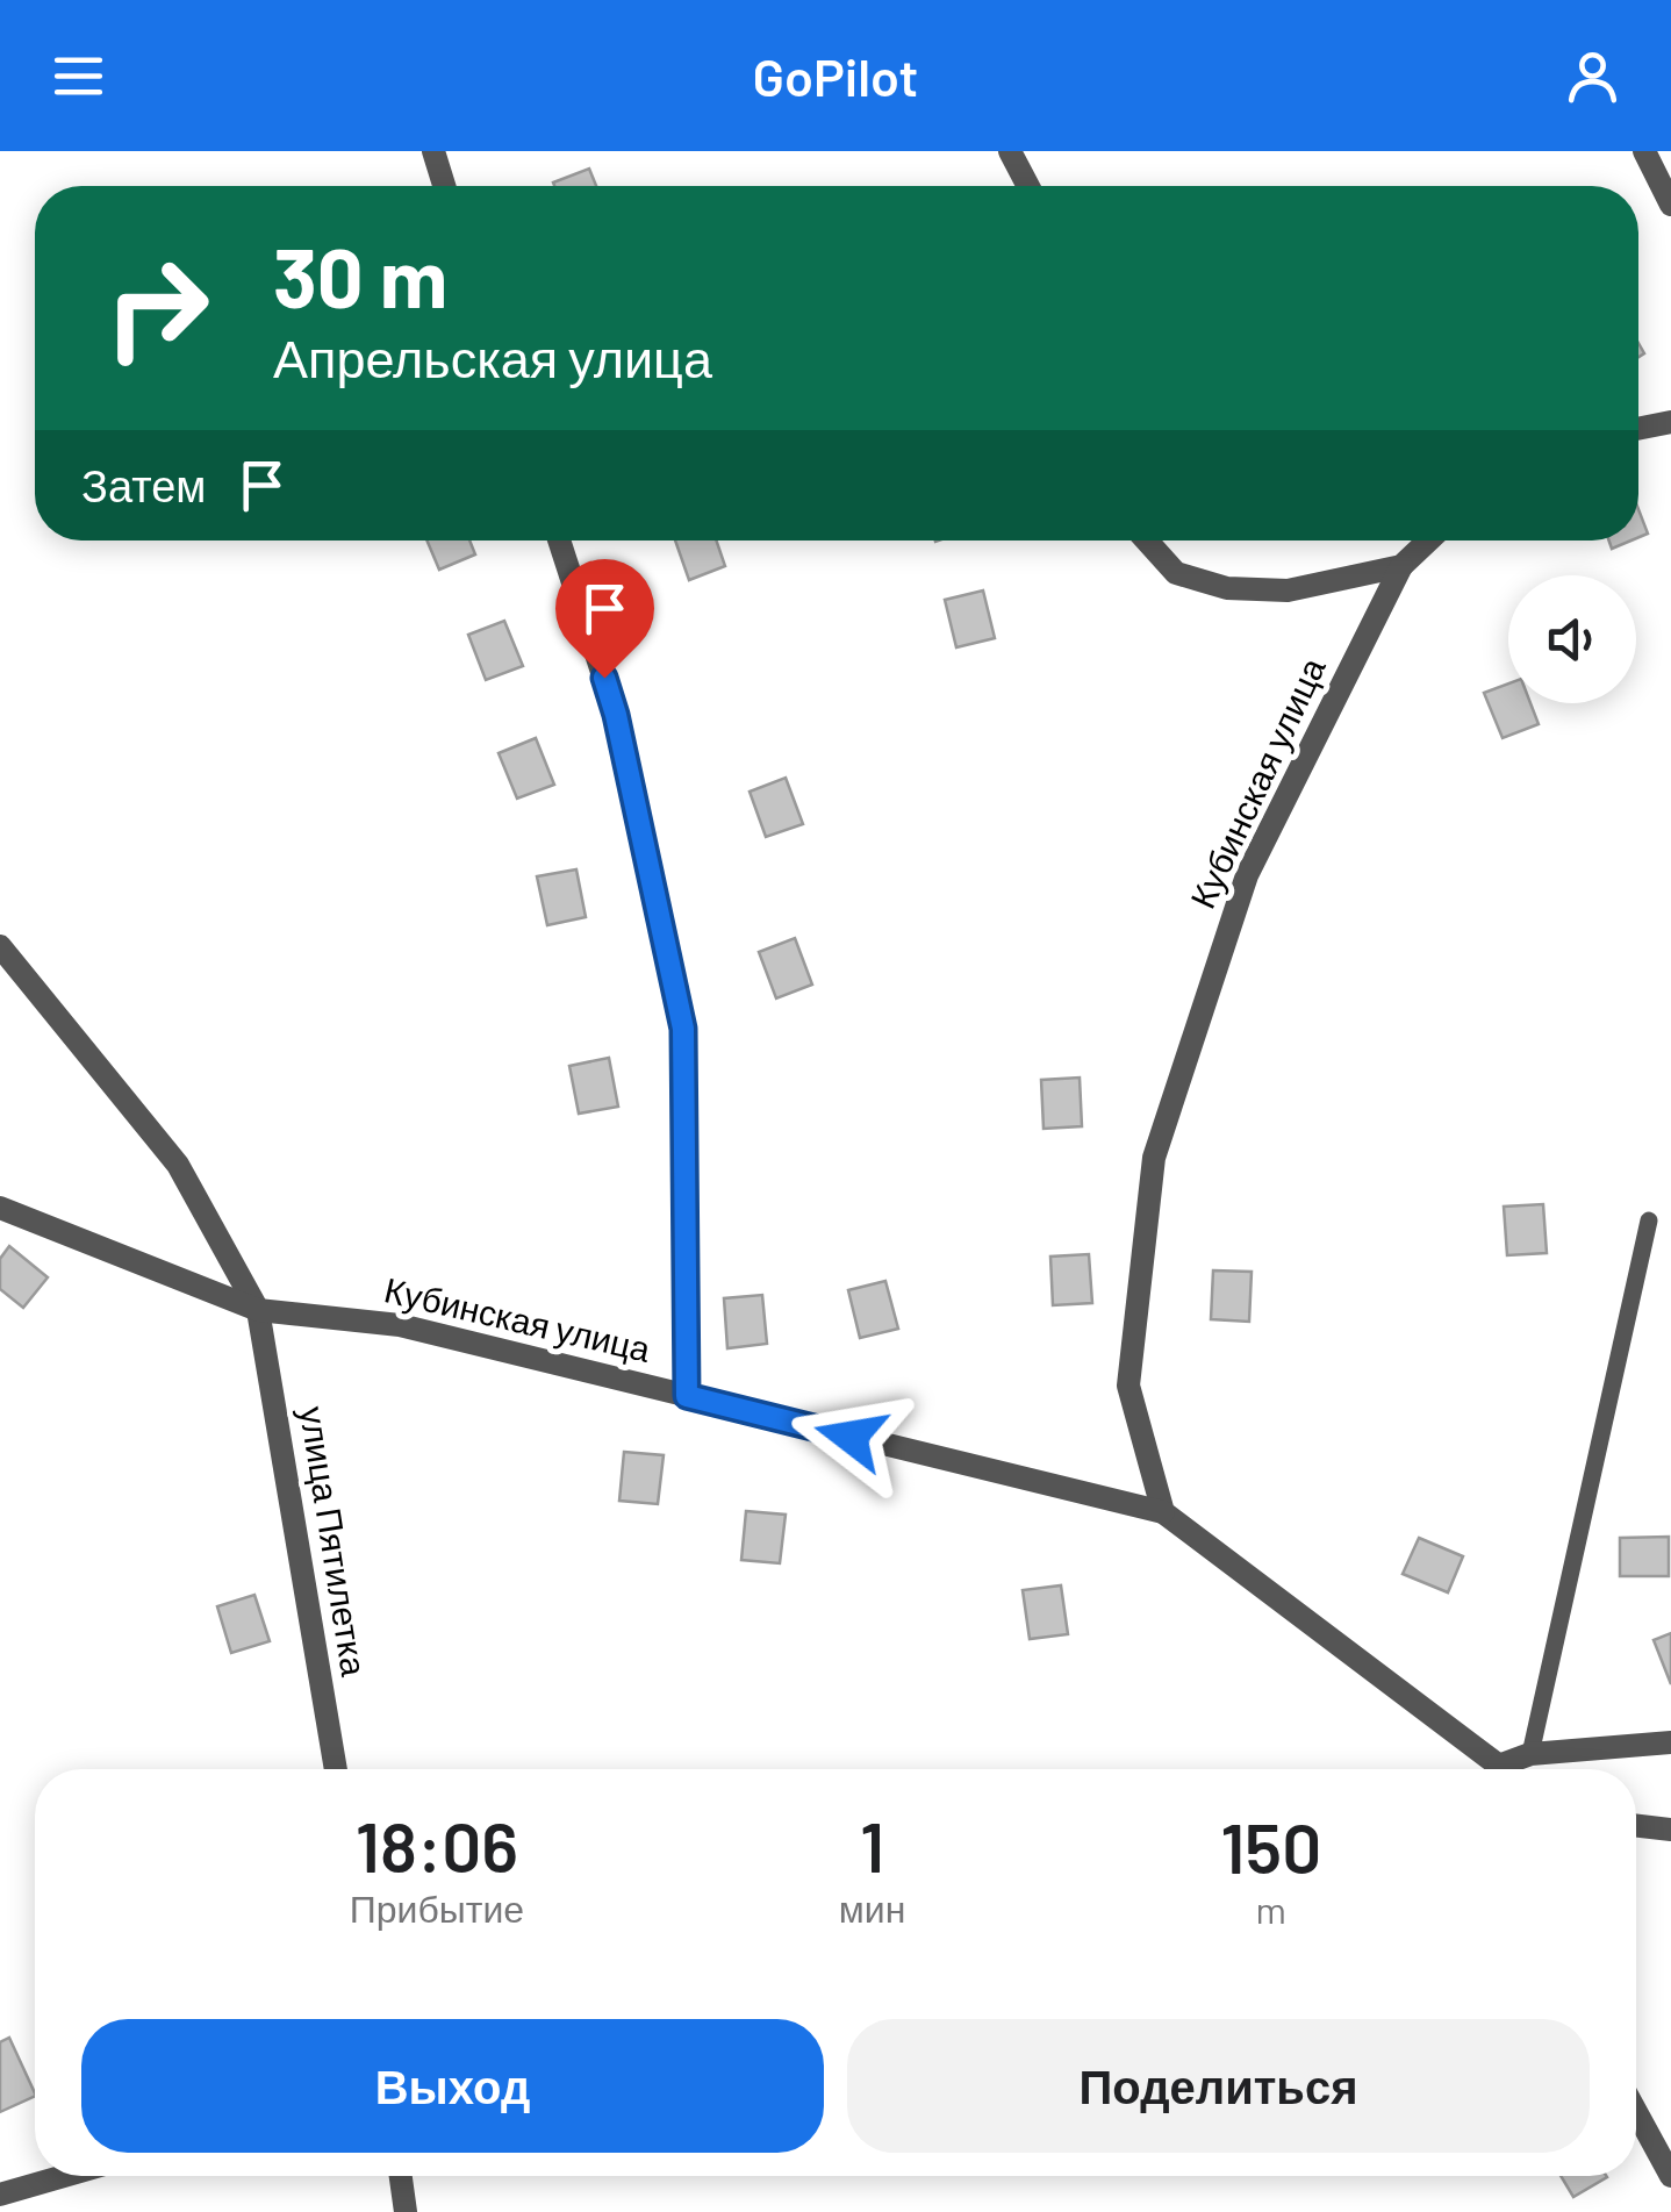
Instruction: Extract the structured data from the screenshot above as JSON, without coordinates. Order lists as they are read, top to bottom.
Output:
{
  "streets": {
    "street": ["Кубинская улица", "улица Пятилетка"]
  },
  "crossings": [
    ["Кубинская улица", "улица Пятилетка"]
  ],
  "page": {
    "header": "GoPilot",
    "turn": ["30 m", "Апрельская улица"],
    "then": "Затем",
    "eta": [
      "18:06",
      "Прибытие",
      "1",
      "мин",
      "150",
      "m"
    ],
    "buttons": ["Выход", "Поделиться"]
  }
}
